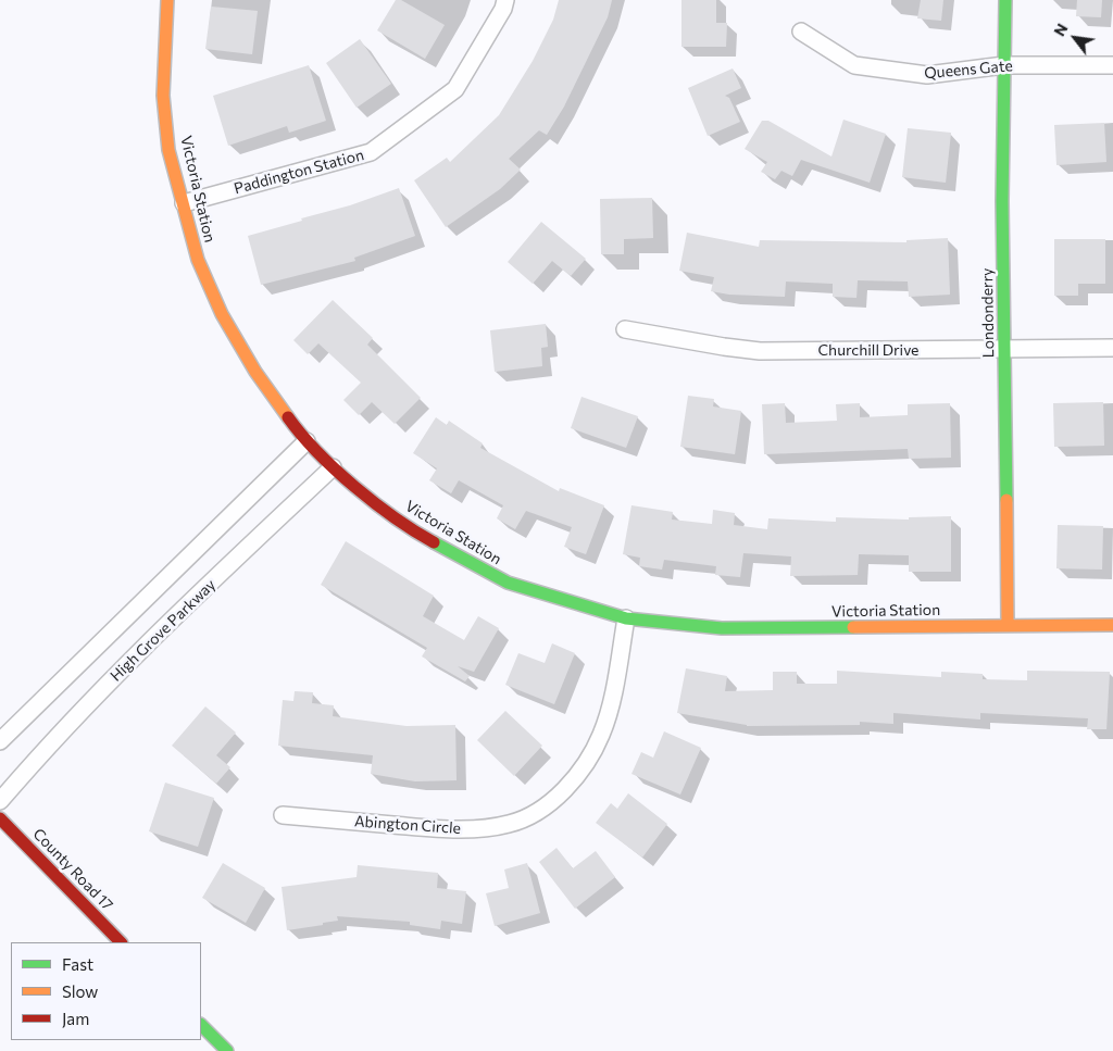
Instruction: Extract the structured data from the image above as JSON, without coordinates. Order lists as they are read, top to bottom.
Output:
{
  "streets": {
    "street": [
      "Queens Gate",
      "Paddington Station",
      "Victoria Station",
      "Londonderry",
      "Churchill Drive",
      "High Grove Parkway",
      "Abington Circle",
      "County Road 17"
    ]
  },
  "crossings": [
    ["Queens Gate", "Londonderry"],
    ["Paddington Station", "Victoria Station"],
    ["Victoria Station", "Londonderry"],
    ["Victoria Station", "High Grove Parkway"],
    ["Victoria Station", "Abington Circle"],
    ["Londonderry", "Churchill Drive"]
  ],
  "legend": ["Fast", "Slow", "Jam"],
  "north": "top left"
}
